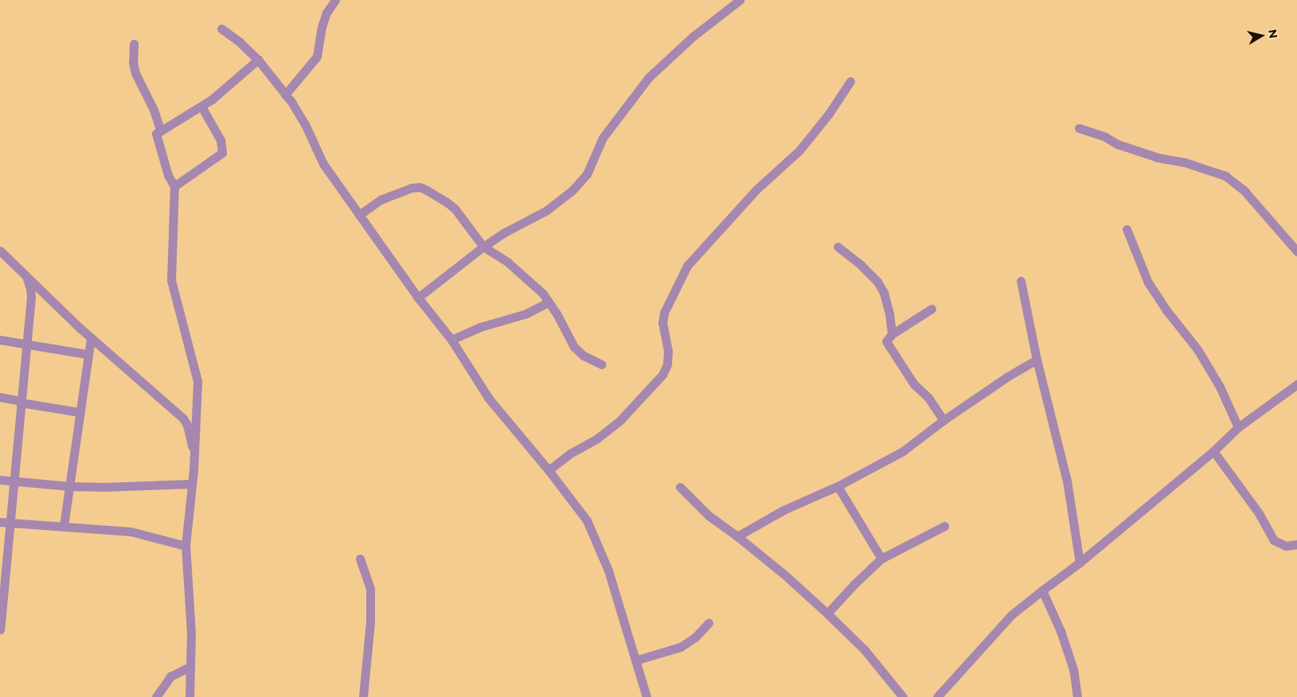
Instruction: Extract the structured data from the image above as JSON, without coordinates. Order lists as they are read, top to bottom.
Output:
{
  "north": "right"
}
